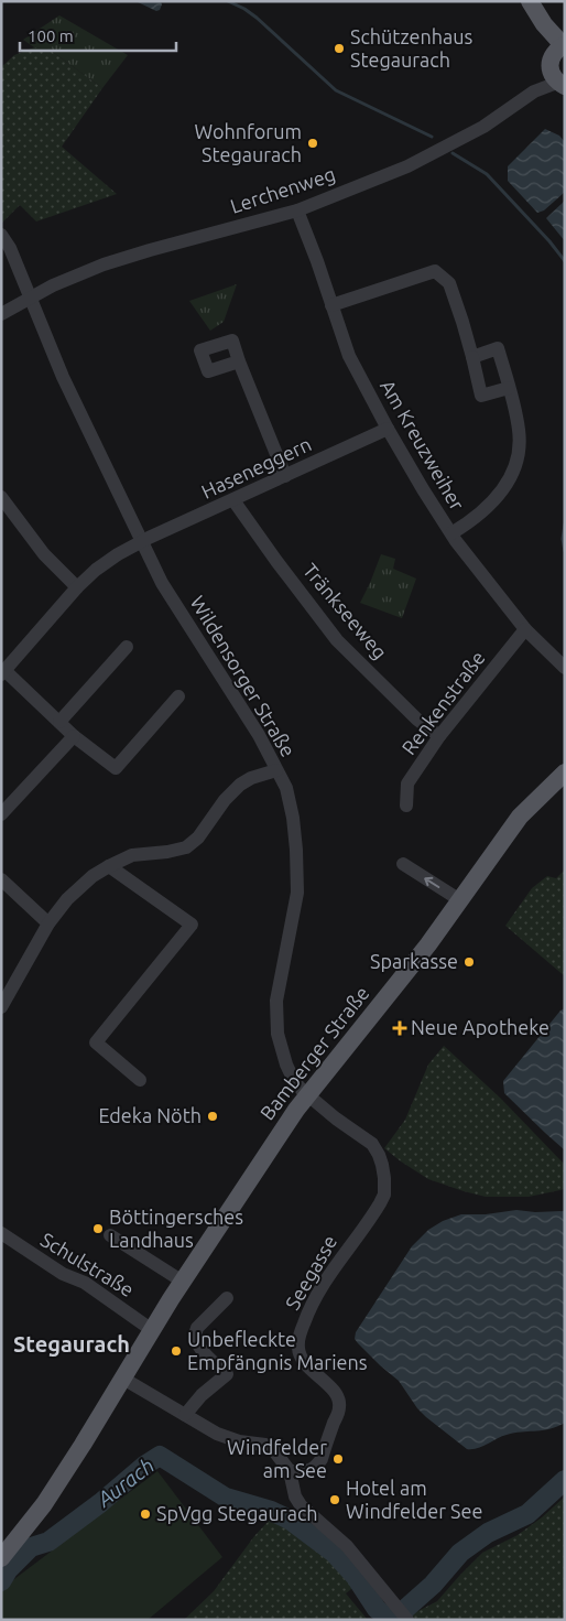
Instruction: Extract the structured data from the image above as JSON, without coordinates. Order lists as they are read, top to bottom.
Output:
{
  "streets": {
    "main road": ["Bamberger Straße"],
    "street": [
      "Lerchenweg",
      "Am Kreuzweiher",
      "Haseneggern",
      "Tränkseeweg",
      "Wildensorger Straße",
      "Renkenstraße",
      "Schulstraße",
      "Seegasse"
    ]
  },
  "crossings": [
    ["Lerchenweg", "Am Kreuzweiher"],
    ["Lerchenweg", "Wildensorger Straße"],
    ["Am Kreuzweiher", "Haseneggern"],
    ["Am Kreuzweiher", "Renkenstraße"],
    ["Haseneggern", "Tränkseeweg"],
    ["Haseneggern", "Wildensorger Straße"],
    ["Tränkseeweg", "Renkenstraße"],
    ["Wildensorger Straße", "Bamberger Straße"],
    ["Wildensorger Straße", "Seegasse"],
    ["Bamberger Straße", "Schulstraße"],
    ["Bamberger Straße", "Seegasse"]
  ],
  "districts": ["Stegaurach"],
  "water": ["Aurach"],
  "places": {
    "other": [
      "Schützenhaus Stegaurach",
      "Wohnforum Stegaurach",
      "Sparkasse",
      "Edeka Nöth",
      "Böttingersches Landhaus",
      "Unbefleckte Empfängnis Mariens",
      "Windfelder am See",
      "Hotel am Windfelder See",
      "SpVgg Stegaurach"
    ],
    "health": ["Neue Apotheke"]
  },
  "scale_bar": "100 m"
}
